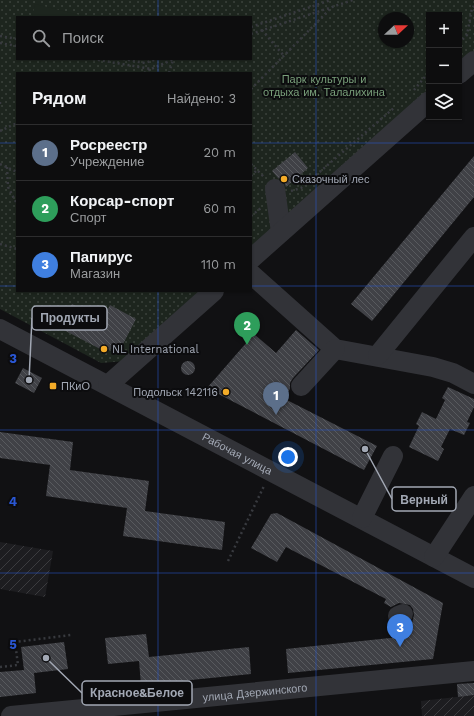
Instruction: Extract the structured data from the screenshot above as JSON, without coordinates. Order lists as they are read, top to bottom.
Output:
{
  "streets": {
    "street": ["Рабочая улица", "улица Дзержинского"]
  },
  "parks": ["Парк культуры и отдыха им. Талалихина"],
  "places": {
    "other": [
      "Сказочный лес",
      "NL International",
      "Продукты",
      "Подольск 142116",
      "Верный",
      "Красное&Белое"
    ],
    "transit": ["ПКиО"]
  },
  "north": "right",
  "page": {
    "map_buttons": ["+", "−"],
    "search": "Поиск",
    "heading": ["Рядом", "Найдено: 3"],
    "list": [
      {
        "mark": "1",
        "name": "Росреестр",
        "note": "Учреждение",
        "value": "20 m"
      },
      {
        "mark": "2",
        "name": "Корсар-спорт",
        "note": "Спорт",
        "value": "60 m"
      },
      {
        "mark": "3",
        "name": "Папирус",
        "note": "Магазин",
        "value": "110 m"
      }
    ],
    "pins": ["2", "1", "3"]
  },
  "grid": {
    "rows": ["3", "4", "5"]
  }
}
